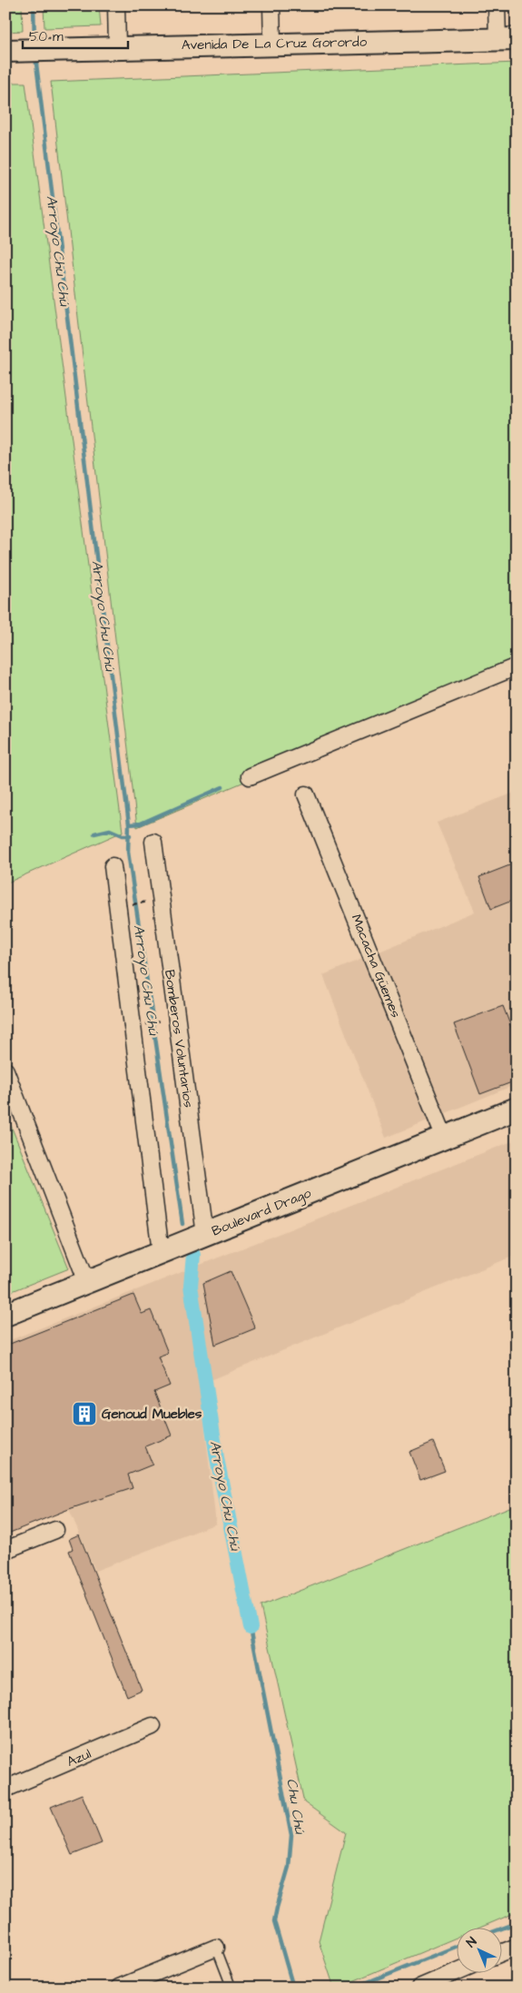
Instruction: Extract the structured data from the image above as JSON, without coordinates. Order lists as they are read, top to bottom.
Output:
{
  "streets": {
    "main road": ["Avenida De La Cruz Gorordo", "Boulevard Drago"],
    "street": ["Macacha Güemes", "Bomberos Voluntarios", "Azul"]
  },
  "crossings": [
    ["Macacha Güemes", "Boulevard Drago"],
    ["Bomberos Voluntarios", "Boulevard Drago"]
  ],
  "water": ["Arroyo Chu Chú", "Chu Chú"],
  "places": {
    "building": ["Genoud Muebles"]
  },
  "scale_bar": "50 m",
  "north": "top left"
}
